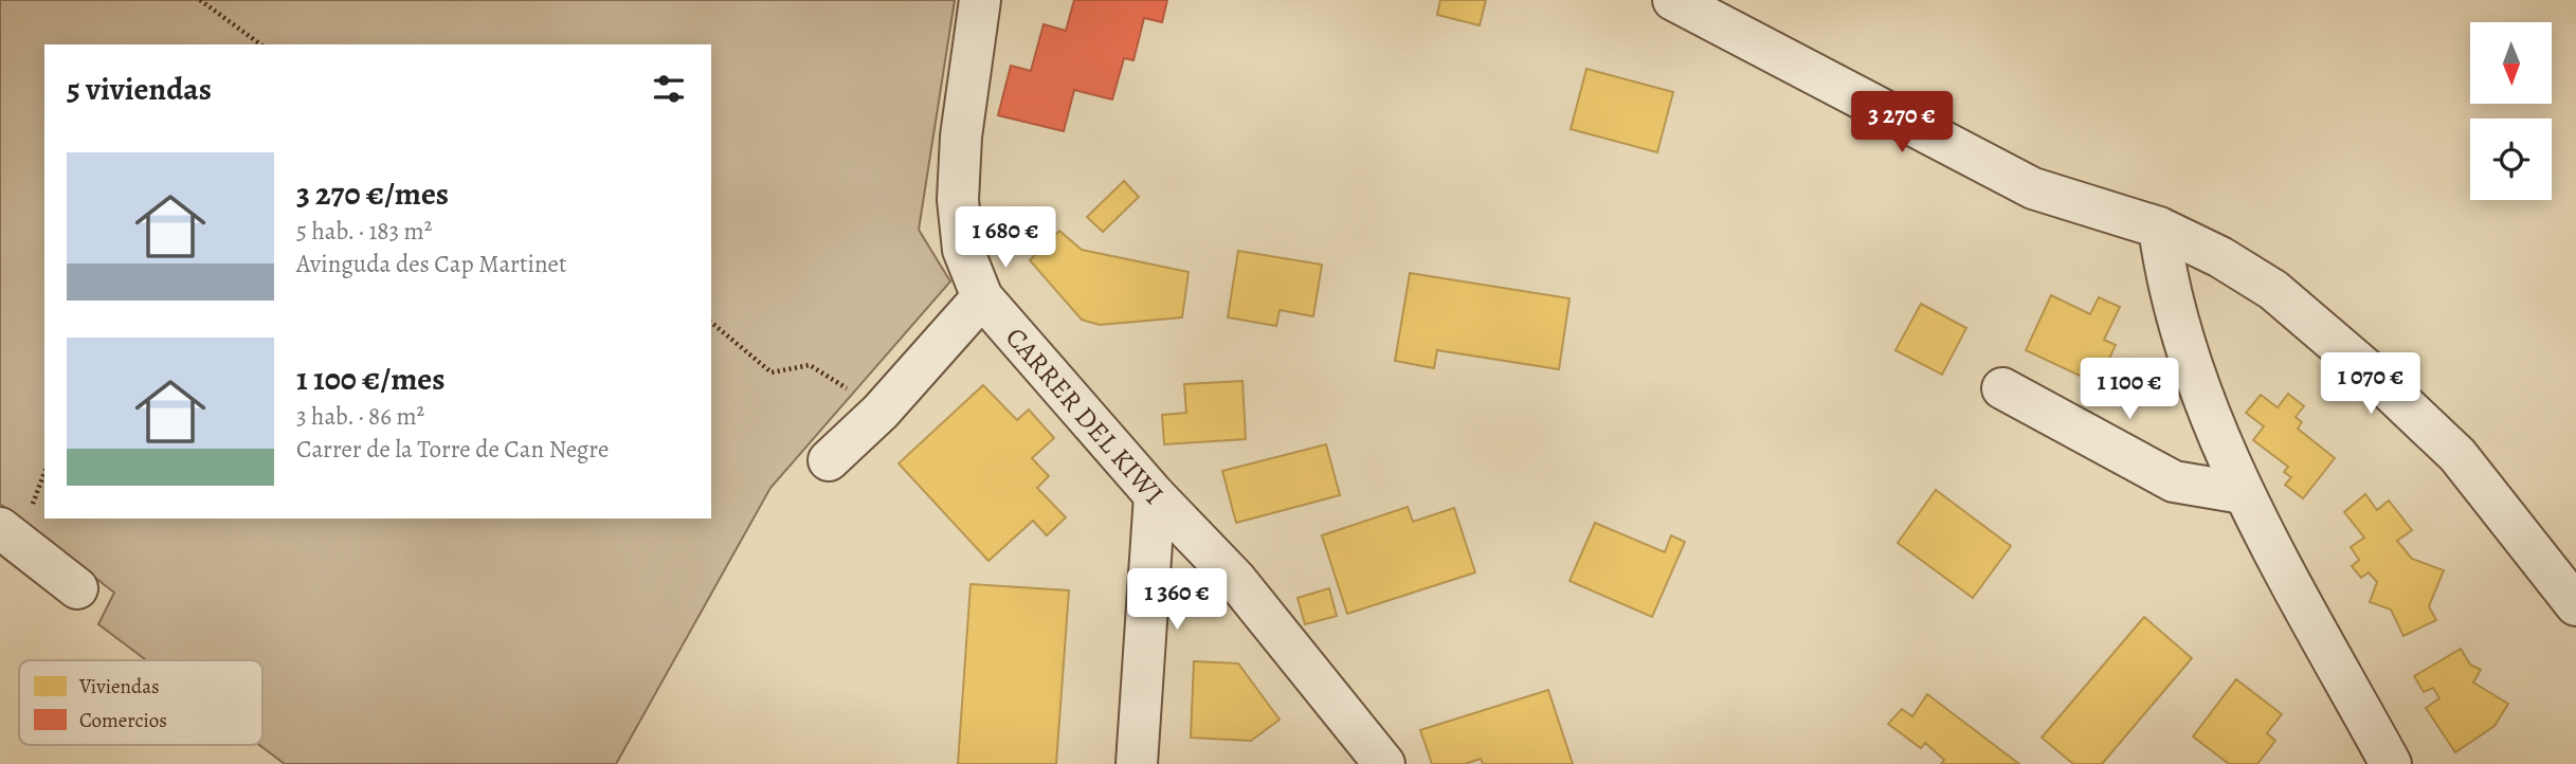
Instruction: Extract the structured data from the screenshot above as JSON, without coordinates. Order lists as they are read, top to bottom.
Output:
{
  "streets": {
    "street": ["CARRER DEL KIWI"]
  },
  "legend": ["Viviendas", "Comercios"],
  "north": "bottom",
  "page": {
    "heading": "5 viviendas",
    "price": [
      "3 270 €",
      "1 680 €",
      "1 070 €",
      "1 100 €",
      "1 360 €"
    ],
    "list": [
      {
        "name": "3 270 €/mes",
        "note": "5 hab. · 183 m² · Avinguda des Cap Martinet"
      },
      {
        "name": "1 100 €/mes",
        "note": "3 hab. · 86 m² · Carrer de la Torre de Can Negre"
      }
    ]
  }
}
